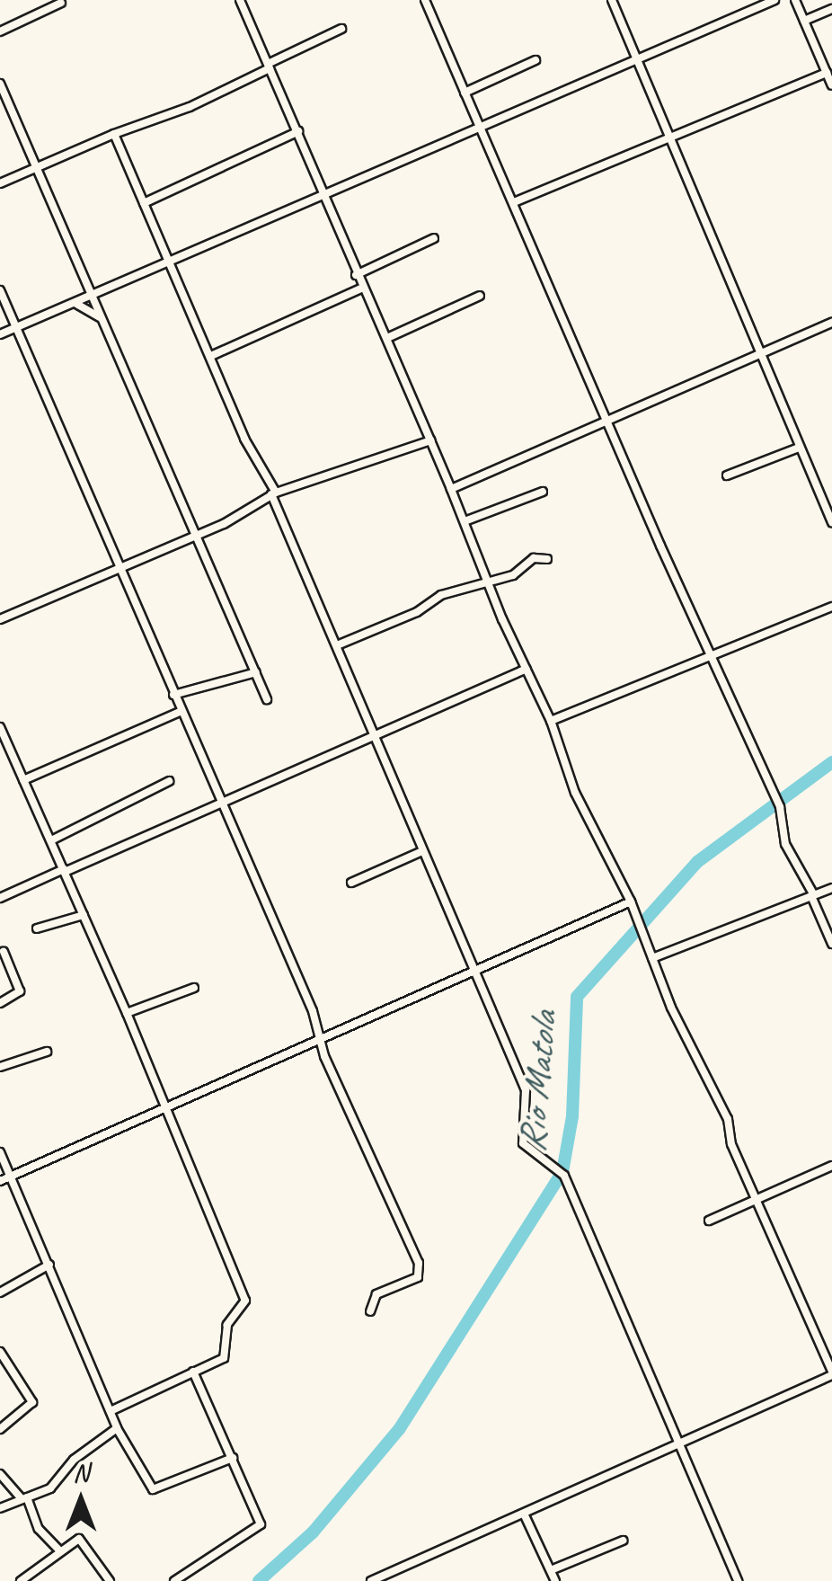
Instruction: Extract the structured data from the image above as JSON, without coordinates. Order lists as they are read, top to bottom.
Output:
{
  "water": ["Rio Matola"],
  "north": "top"
}
